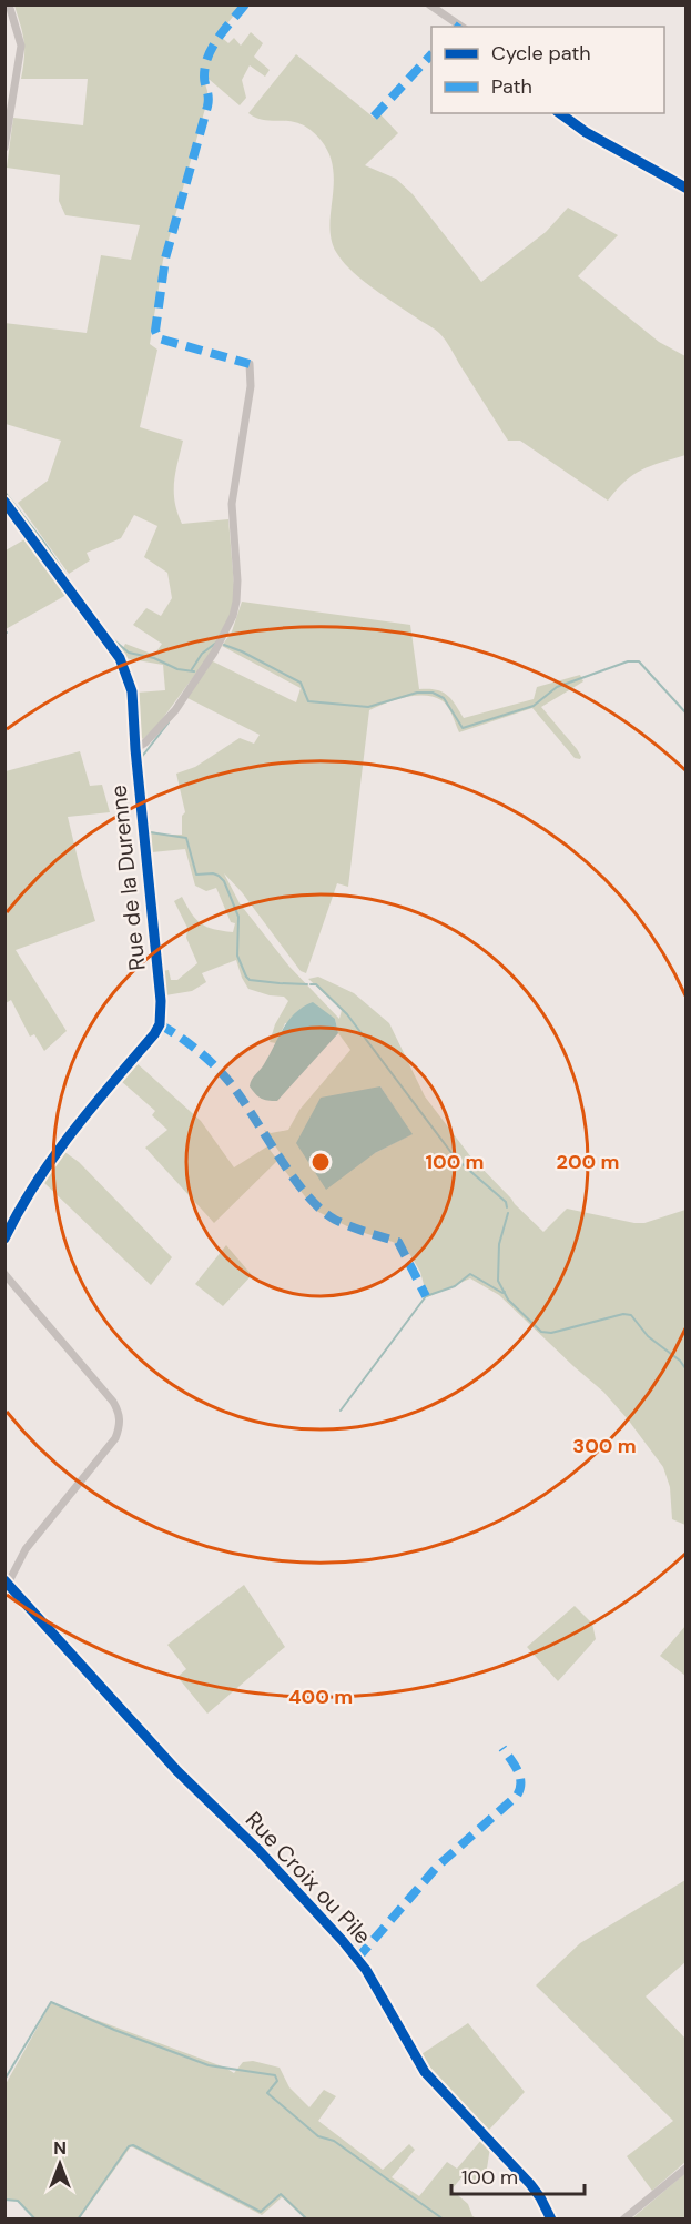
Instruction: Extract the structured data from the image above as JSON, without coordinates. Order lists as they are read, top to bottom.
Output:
{
  "streets": {
    "street": ["Rue de la Durenne", "Rue Croix ou Pile"]
  },
  "legend": ["Cycle path", "Path"],
  "scale_bar": "100 m",
  "north": "top",
  "rings": [
    "100 m",
    "200 m",
    "300 m",
    "400 m"
  ]
}
